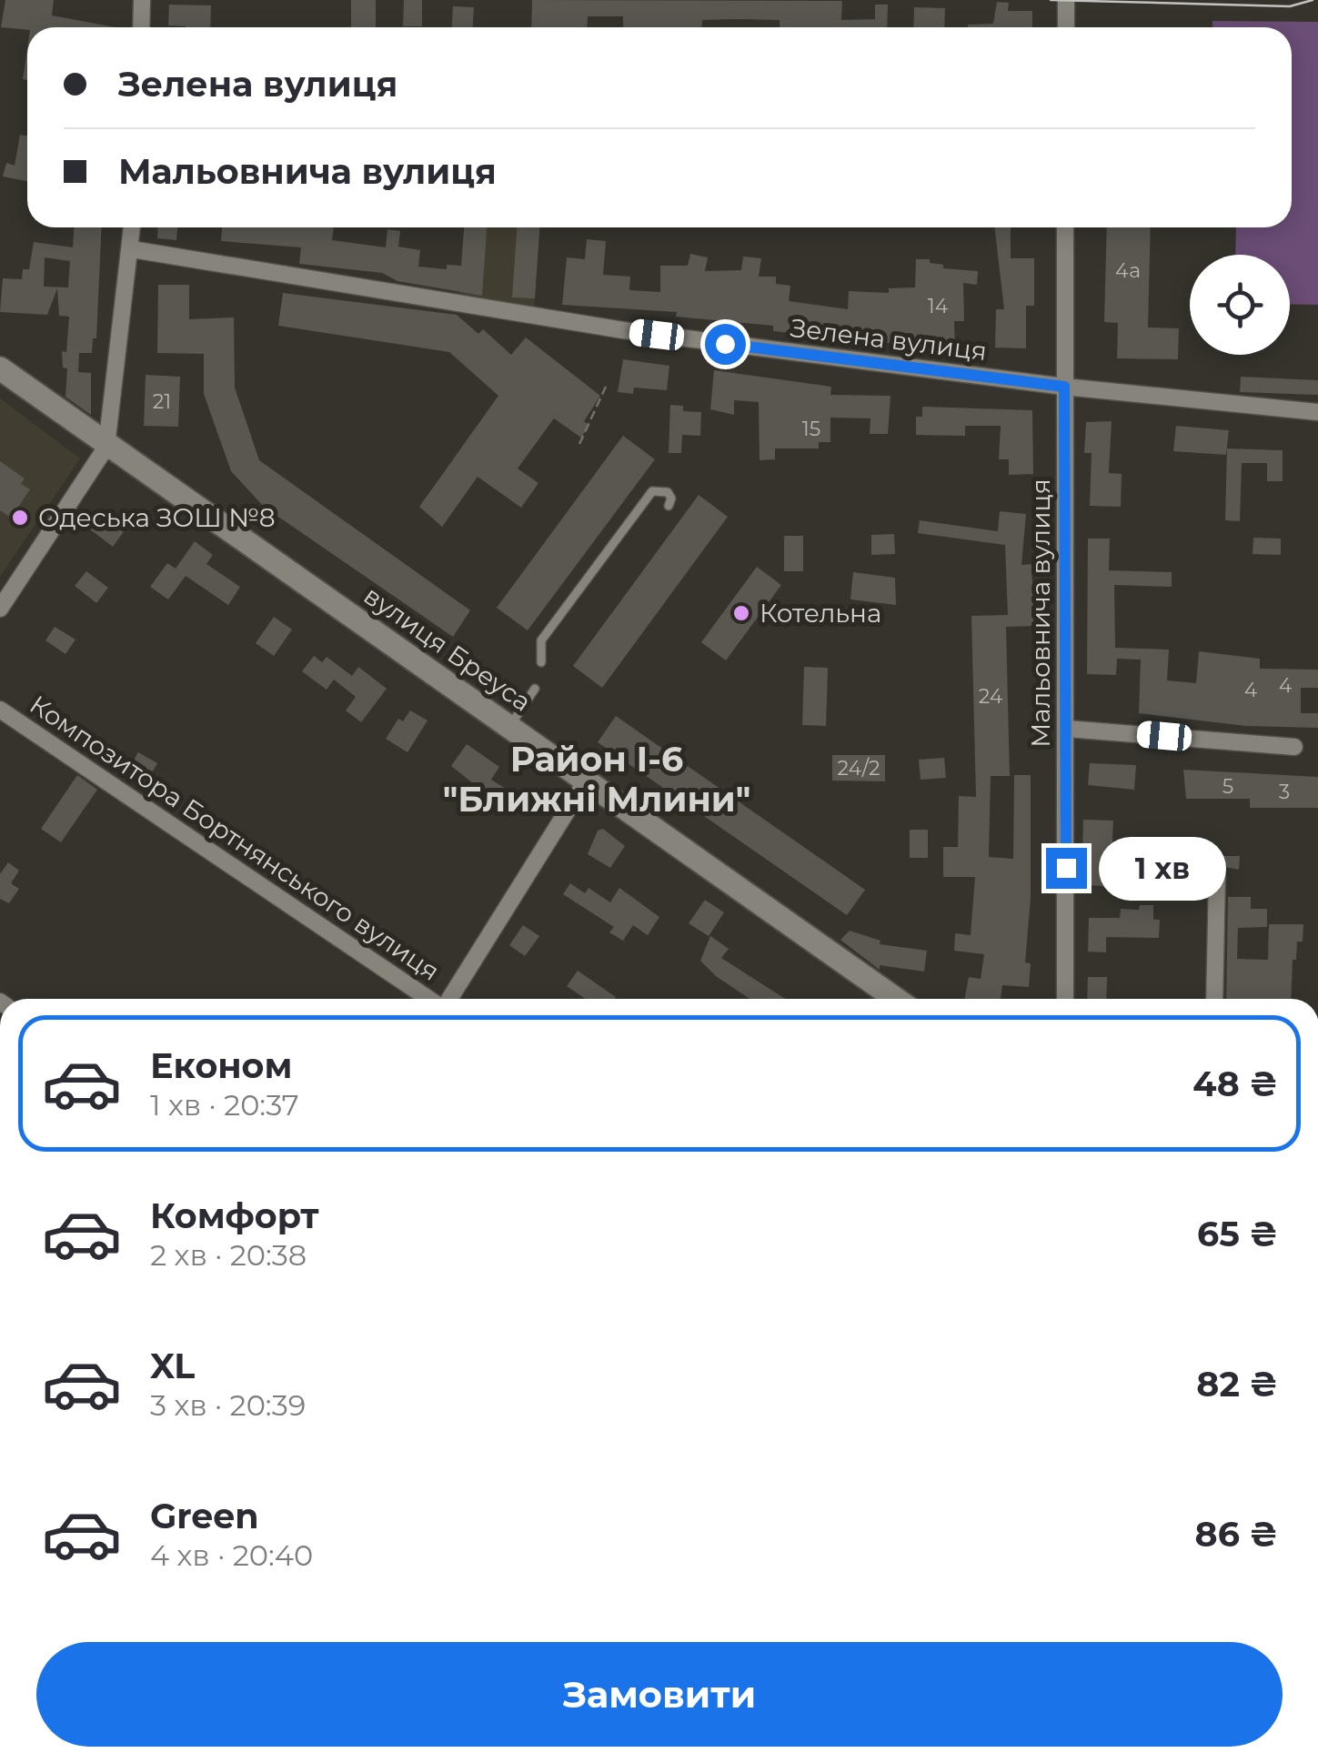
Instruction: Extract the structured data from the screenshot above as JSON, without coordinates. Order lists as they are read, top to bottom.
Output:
{
  "streets": {
    "street": [
      "Зелена вулиця",
      "Мальовнича вулиця",
      "вулиця Бреуса",
      "Композитора Бортнянського вулиця"
    ]
  },
  "crossings": [
    ["Зелена вулиця", "Мальовнича вулиця"]
  ],
  "districts": ["Район І-6 \"Ближні Млини\""],
  "places": ["Одеська ЗОШ №8", "Котельна"],
  "house_numbers": [
    "4а",
    "14",
    "21",
    "15",
    "4",
    "4",
    "24",
    "24/2",
    "5",
    "3"
  ],
  "page": {
    "banner": ["Зелена вулиця", "Мальовнича вулиця"],
    "bubble": "1 хв",
    "list": [
      {
        "name": "Економ",
        "note": "1 хв · 20:37",
        "value": "48 ₴"
      },
      {
        "name": "Комфорт",
        "note": "2 хв · 20:38",
        "value": "65 ₴"
      },
      {
        "name": "XL",
        "note": "3 хв · 20:39",
        "value": "82 ₴"
      },
      {
        "name": "Green",
        "note": "4 хв · 20:40",
        "value": "86 ₴"
      }
    ],
    "buttons": "Замовити"
  }
}
